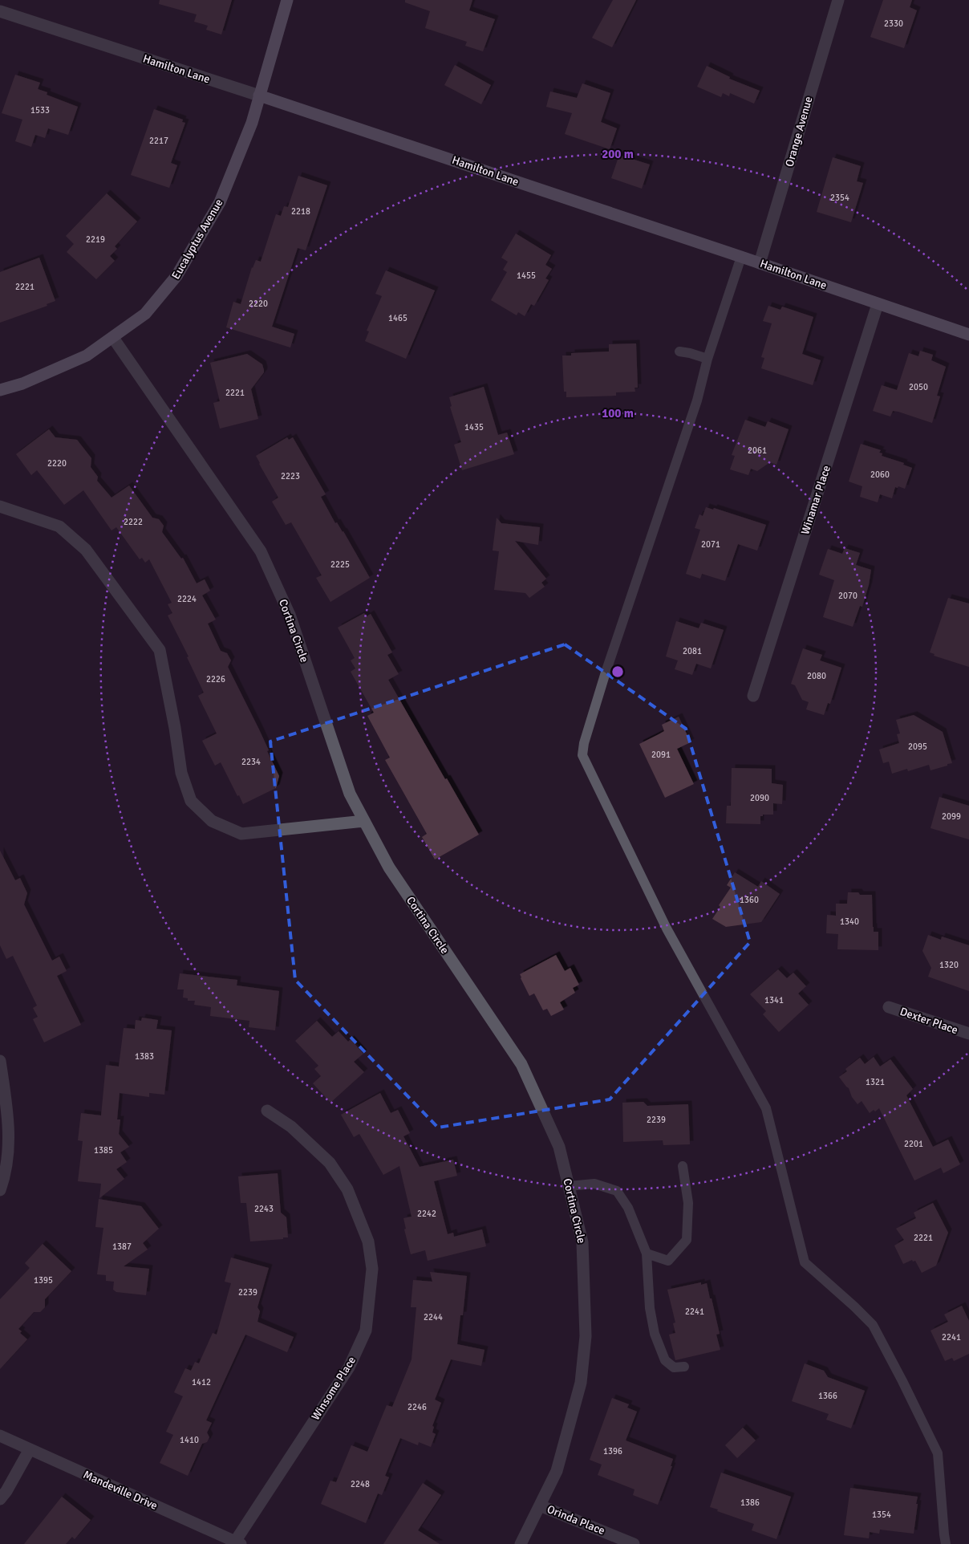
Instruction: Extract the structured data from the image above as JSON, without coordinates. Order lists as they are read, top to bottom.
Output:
{
  "streets": {
    "street": [
      "Hamilton Lane",
      "Orange Avenue",
      "Eucalyptus Avenue",
      "Winamar Place",
      "Cortina Circle",
      "Dexter Place",
      "Winsome Place",
      "Mandeville Drive",
      "Orinda Place"
    ]
  },
  "crossings": [
    ["Hamilton Lane", "Orange Avenue"],
    ["Hamilton Lane", "Eucalyptus Avenue"],
    ["Hamilton Lane", "Winamar Place"],
    ["Eucalyptus Avenue", "Cortina Circle"],
    ["Cortina Circle", "Orinda Place"],
    ["Winsome Place", "Mandeville Drive"]
  ],
  "house_numbers": [
    "2330",
    "1533",
    "2217",
    "2354",
    "2218",
    "2219",
    "1455",
    "2221",
    "2220",
    "1465",
    "2050",
    "2221",
    "1435",
    "2061",
    "2220",
    "2060",
    "2223",
    "2222",
    "2071",
    "2225",
    "2070",
    "2224",
    "2081",
    "2080",
    "2226",
    "2095",
    "2091",
    "2234",
    "2090",
    "2099",
    "1360",
    "1340",
    "1320",
    "1341",
    "1383",
    "1321",
    "2239",
    "2201",
    "1385",
    "2243",
    "2242",
    "2221",
    "1387",
    "1395",
    "2239",
    "2241",
    "2244",
    "2241",
    "1412",
    "1366",
    "2246",
    "1410",
    "1396",
    "2248",
    "1386",
    "1354"
  ],
  "rings": ["200 m", "100 m"]
}
